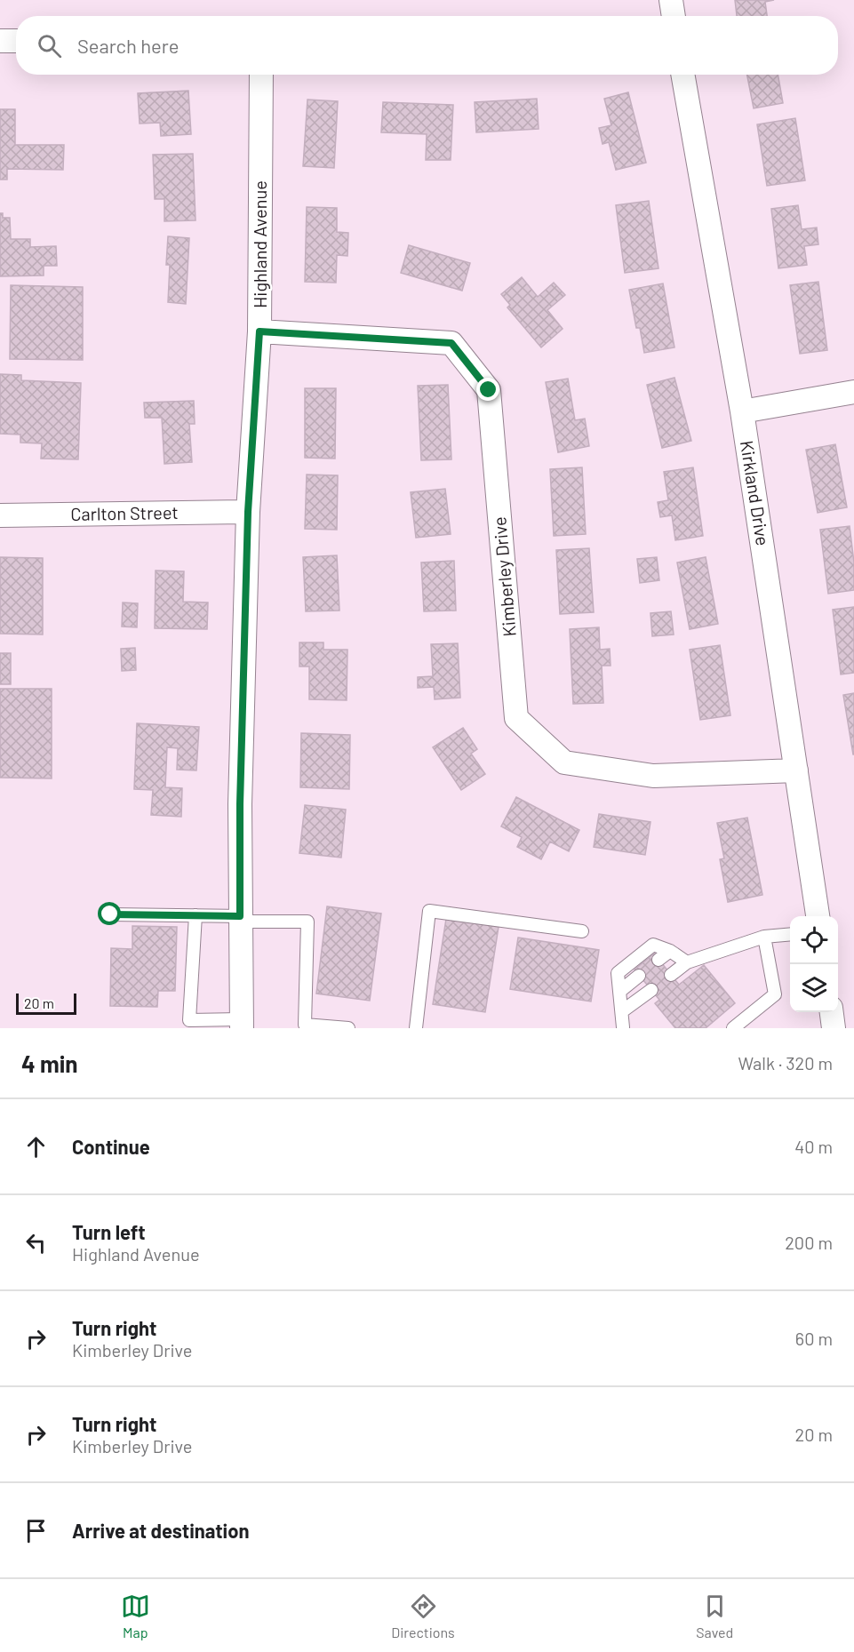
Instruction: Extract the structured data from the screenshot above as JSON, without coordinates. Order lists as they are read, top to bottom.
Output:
{
  "streets": {
    "street": [
      "Highland Avenue",
      "Kirkland Drive",
      "Carlton Street",
      "Kimberley Drive"
    ]
  },
  "crossings": [
    ["Highland Avenue", "Carlton Street"],
    ["Highland Avenue", "Kimberley Drive"],
    ["Kirkland Drive", "Kimberley Drive"]
  ],
  "scale_bar": "20 m",
  "page": {
    "search": "Search here",
    "scale": "20 m",
    "heading": ["4 min", "Walk · 320 m"],
    "list": [
      ["Continue", "40 m"],
      ["Turn left", "Highland Avenue", "200 m"],
      ["Turn right", "Kimberley Drive", "60 m"],
      ["Turn right", "Kimberley Drive", "20 m"],
      "Arrive at destination"
    ],
    "nav": ["Map", "Directions", "Saved"]
  }
}
